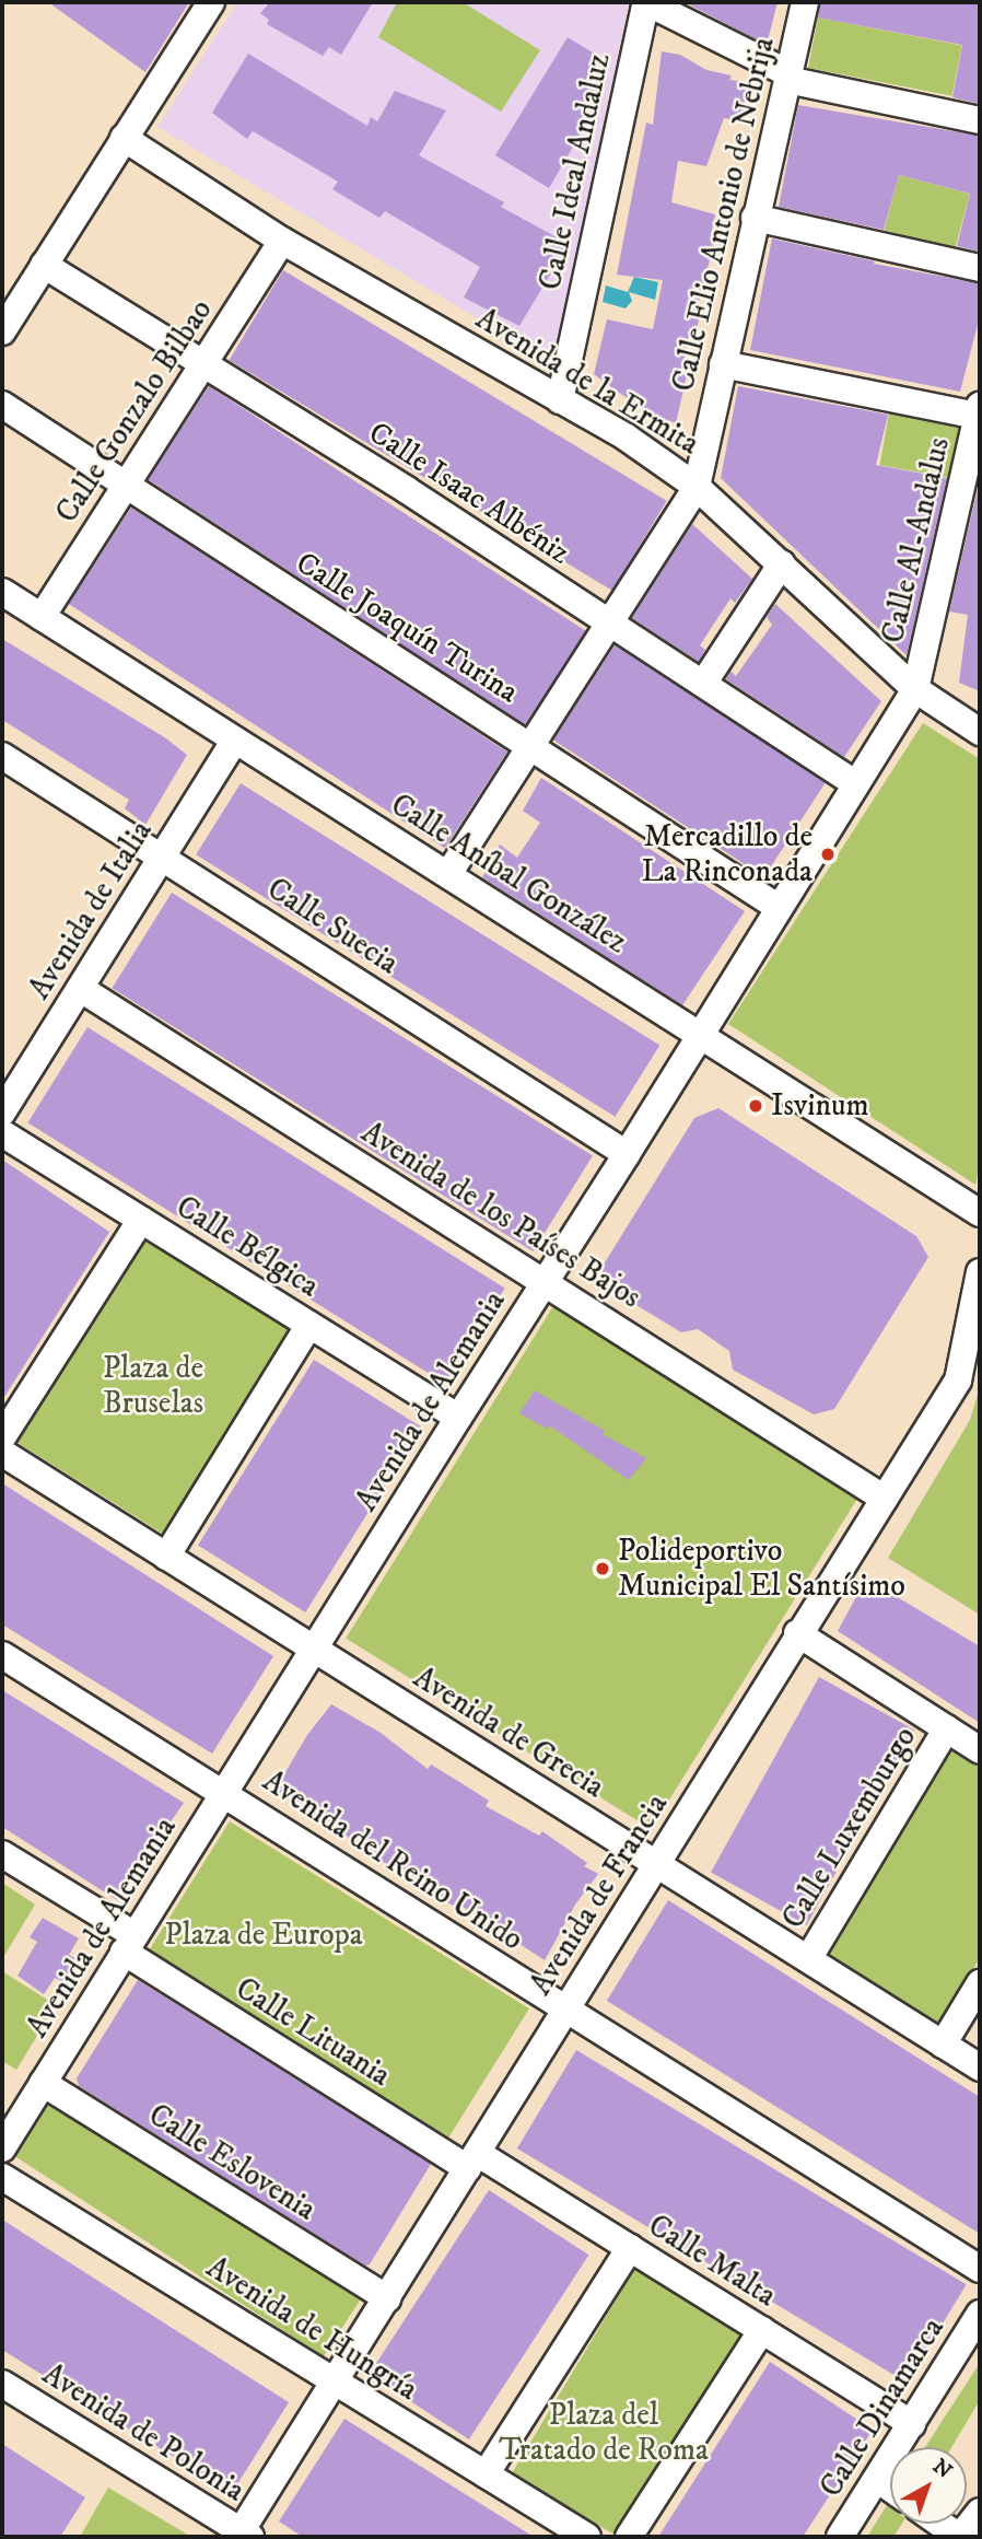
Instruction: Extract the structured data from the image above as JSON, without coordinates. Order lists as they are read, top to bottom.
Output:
{
  "streets": {
    "street": [
      "Calle Ideal Andaluz",
      "Calle Elio Antonio de Nebrija",
      "Avenida de la Ermita",
      "Calle Gonzalo Bilbao",
      "Calle Isaac Albéniz",
      "Calle Al-Andalus",
      "Calle Joaquín Turina",
      "Calle Aníbal González",
      "Avenida de Italia",
      "Calle Suecia",
      "Avenida de los Países Bajos",
      "Calle Bélgica",
      "Avenida de Alemania",
      "Avenida de Grecia",
      "Calle Luxemburgo",
      "Avenida del Reino Unido",
      "Avenida de Francia",
      "Calle Lituania",
      "Calle Eslovenia",
      "Calle Malta",
      "Avenida de Hungría",
      "Calle Dinamarca",
      "Avenida de Polonia"
    ]
  },
  "crossings": [
    ["Calle Ideal Andaluz", "Avenida de la Ermita"],
    ["Calle Elio Antonio de Nebrija", "Avenida de la Ermita"],
    ["Avenida de la Ermita", "Calle Gonzalo Bilbao"],
    ["Avenida de la Ermita", "Calle Al-Andalus"],
    ["Avenida de la Ermita", "Avenida de Alemania"],
    ["Calle Gonzalo Bilbao", "Calle Isaac Albéniz"],
    ["Calle Gonzalo Bilbao", "Calle Joaquín Turina"],
    ["Calle Gonzalo Bilbao", "Calle Aníbal González"],
    ["Calle Isaac Albéniz", "Avenida de Alemania"],
    ["Calle Al-Andalus", "Avenida de Alemania"],
    ["Calle Joaquín Turina", "Avenida de Alemania"],
    ["Calle Aníbal González", "Avenida de Italia"],
    ["Calle Aníbal González", "Avenida de Alemania"],
    ["Avenida de Italia", "Calle Suecia"],
    ["Avenida de Italia", "Avenida de los Países Bajos"],
    ["Calle Suecia", "Avenida de Alemania"],
    ["Avenida de los Países Bajos", "Avenida de Alemania"],
    ["Avenida de los Países Bajos", "Avenida de Francia"],
    ["Calle Bélgica", "Avenida de Alemania"],
    ["Avenida de Alemania", "Avenida de Grecia"],
    ["Avenida de Alemania", "Avenida del Reino Unido"],
    ["Avenida de Alemania", "Calle Lituania"],
    ["Avenida de Alemania", "Calle Eslovenia"],
    ["Avenida de Grecia", "Calle Luxemburgo"],
    ["Avenida de Grecia", "Avenida de Francia"],
    ["Avenida del Reino Unido", "Avenida de Francia"],
    ["Avenida de Francia", "Calle Lituania"],
    ["Avenida de Francia", "Calle Eslovenia"],
    ["Avenida de Francia", "Calle Malta"],
    ["Avenida de Francia", "Avenida de Hungría"],
    ["Avenida de Francia", "Avenida de Polonia"],
    ["Calle Lituania", "Calle Malta"],
    ["Calle Malta", "Calle Dinamarca"]
  ],
  "parks": ["Plaza de Bruselas", "Plaza de Europa", "Plaza del Tratado de Roma"],
  "places": ["Mercadillo de La Rinconada", "Isvinum", "Polideportivo Municipal El Santísimo"],
  "north": "top right"
}
